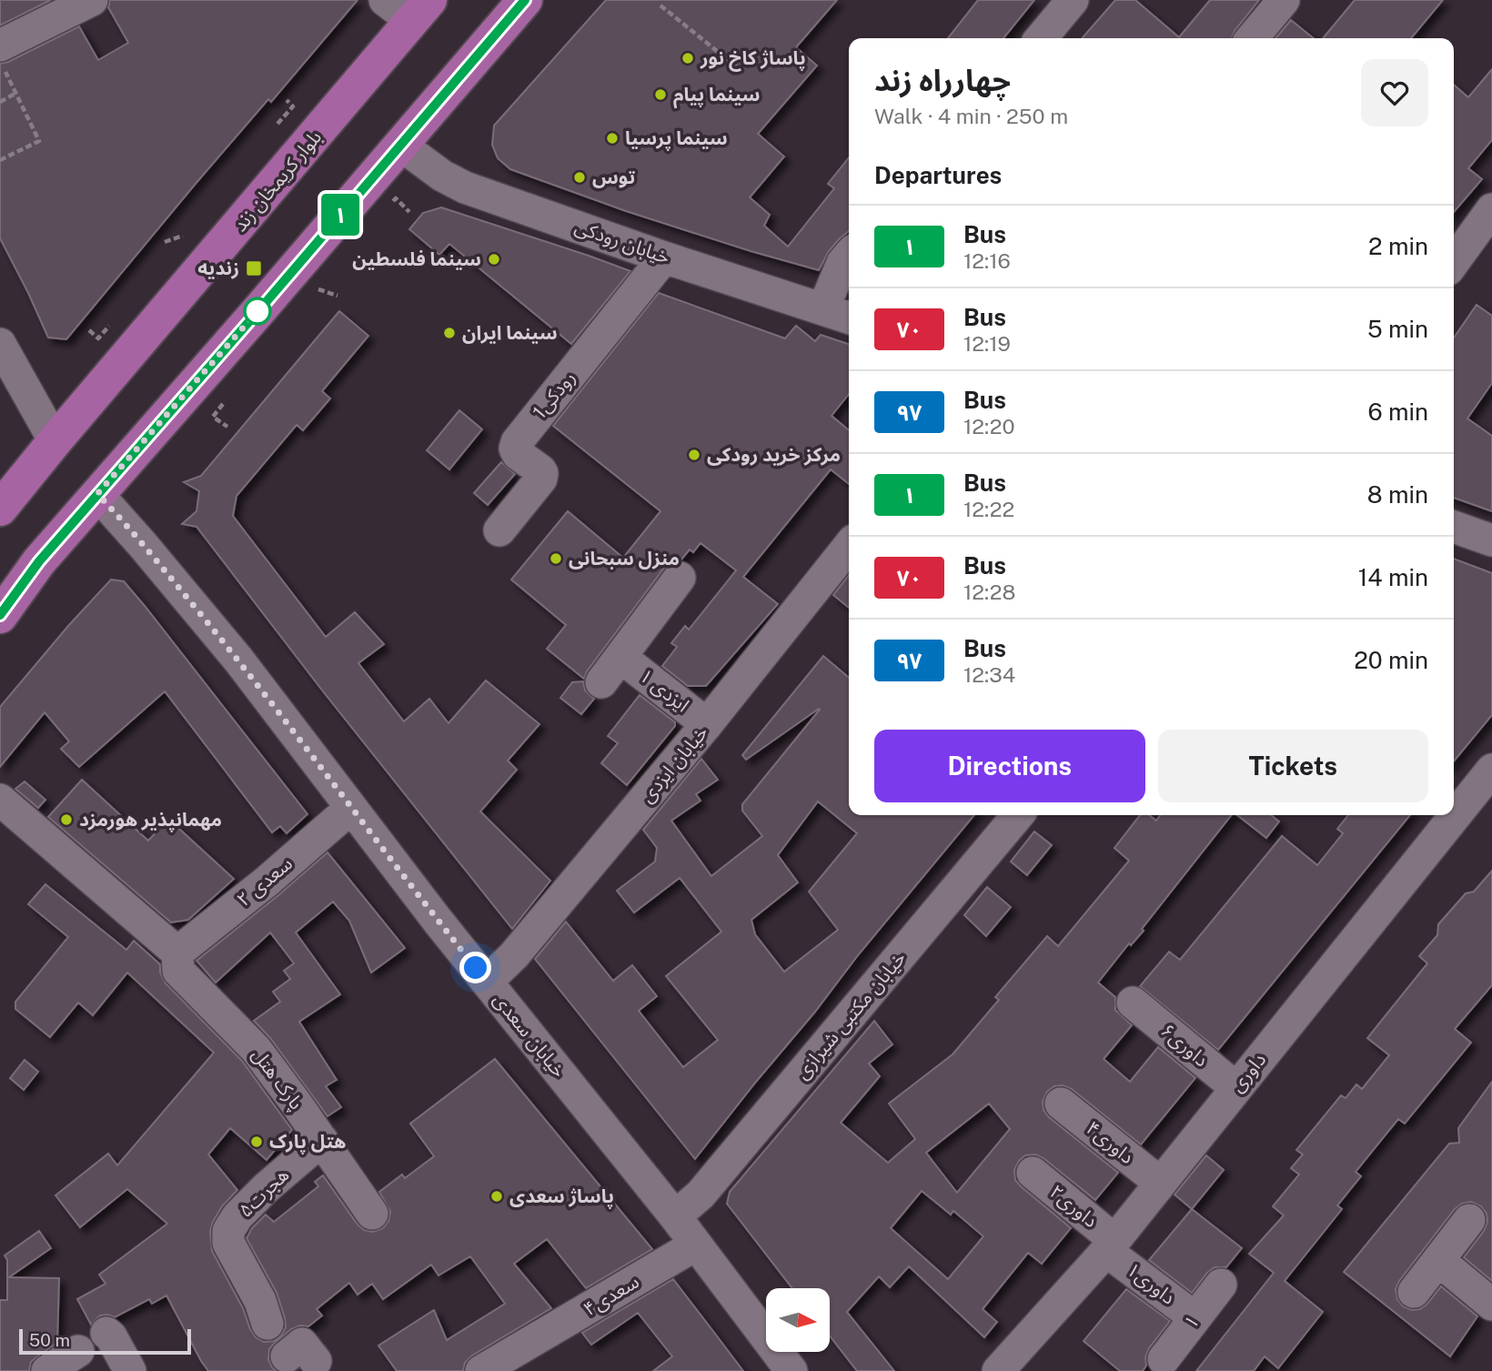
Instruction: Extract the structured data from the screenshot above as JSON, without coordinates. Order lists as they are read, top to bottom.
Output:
{
  "streets": {
    "main road": ["بلوار کریمخان زند"],
    "street": [
      "خیابان رودکی",
      "1رودکی",
      "ایزدی ۱",
      "خیابان ایزدی",
      "سعدی ۲",
      "خیابان مکتبی شیرازی",
      "خیابان سعدی",
      "داوری۶",
      "داوری",
      "پارک هتل",
      "داوری۴",
      "هجرت۵",
      "داوری۲",
      "داوری۱",
      "سعدی۴",
      "۱"
    ]
  },
  "crossings": [
    ["خیابان رودکی", "1رودکی"],
    ["ایزدی ۱", "خیابان ایزدی"],
    ["خیابان ایزدی", "خیابان سعدی"],
    ["سعدی ۲", "خیابان سعدی"],
    ["سعدی ۲", "پارک هتل"],
    ["خیابان مکتبی شیرازی", "خیابان سعدی"],
    ["خیابان سعدی", "سعدی۴"],
    ["داوری۶", "داوری"],
    ["داوری", "داوری۴"],
    ["داوری", "داوری۲"],
    ["داوری", "داوری۱"],
    ["پارک هتل", "هجرت۵"],
    ["داوری۲", "داوری۱"],
    ["داوری۱", "۱"]
  ],
  "places": {
    "other": [
      "پاساژ کاخ نور",
      "سینما پیام",
      "سینما پرسیا",
      "توس",
      "سینما فلسطین",
      "سینما ایران",
      "مرکز خرید رودکی",
      "منزل سبحانی",
      "مهمانپذیر هورمزد",
      "هتل پارک",
      "پاساژ سعدی"
    ],
    "transit": ["زندیه"]
  },
  "lines": ["bus line ۱"],
  "scale_bar": "50 m",
  "north": "right",
  "page": {
    "on_map": "۱",
    "heading": [
      ["چهارراه زند", "Walk · 4 min · 250 m"],
      "Departures"
    ],
    "list": [
      {
        "mark": "۱",
        "name": "Bus",
        "note": "12:16",
        "value": "2 min"
      },
      {
        "mark": "۷۰",
        "name": "Bus",
        "note": "12:19",
        "value": "5 min"
      },
      {
        "mark": "۹۷",
        "name": "Bus",
        "note": "12:20",
        "value": "6 min"
      },
      {
        "mark": "۱",
        "name": "Bus",
        "note": "12:22",
        "value": "8 min"
      },
      {
        "mark": "۷۰",
        "name": "Bus",
        "note": "12:28",
        "value": "14 min"
      },
      {
        "mark": "۹۷",
        "name": "Bus",
        "note": "12:34",
        "value": "20 min"
      }
    ],
    "buttons": ["Directions", "Tickets"],
    "scale": "50 m"
  }
}
